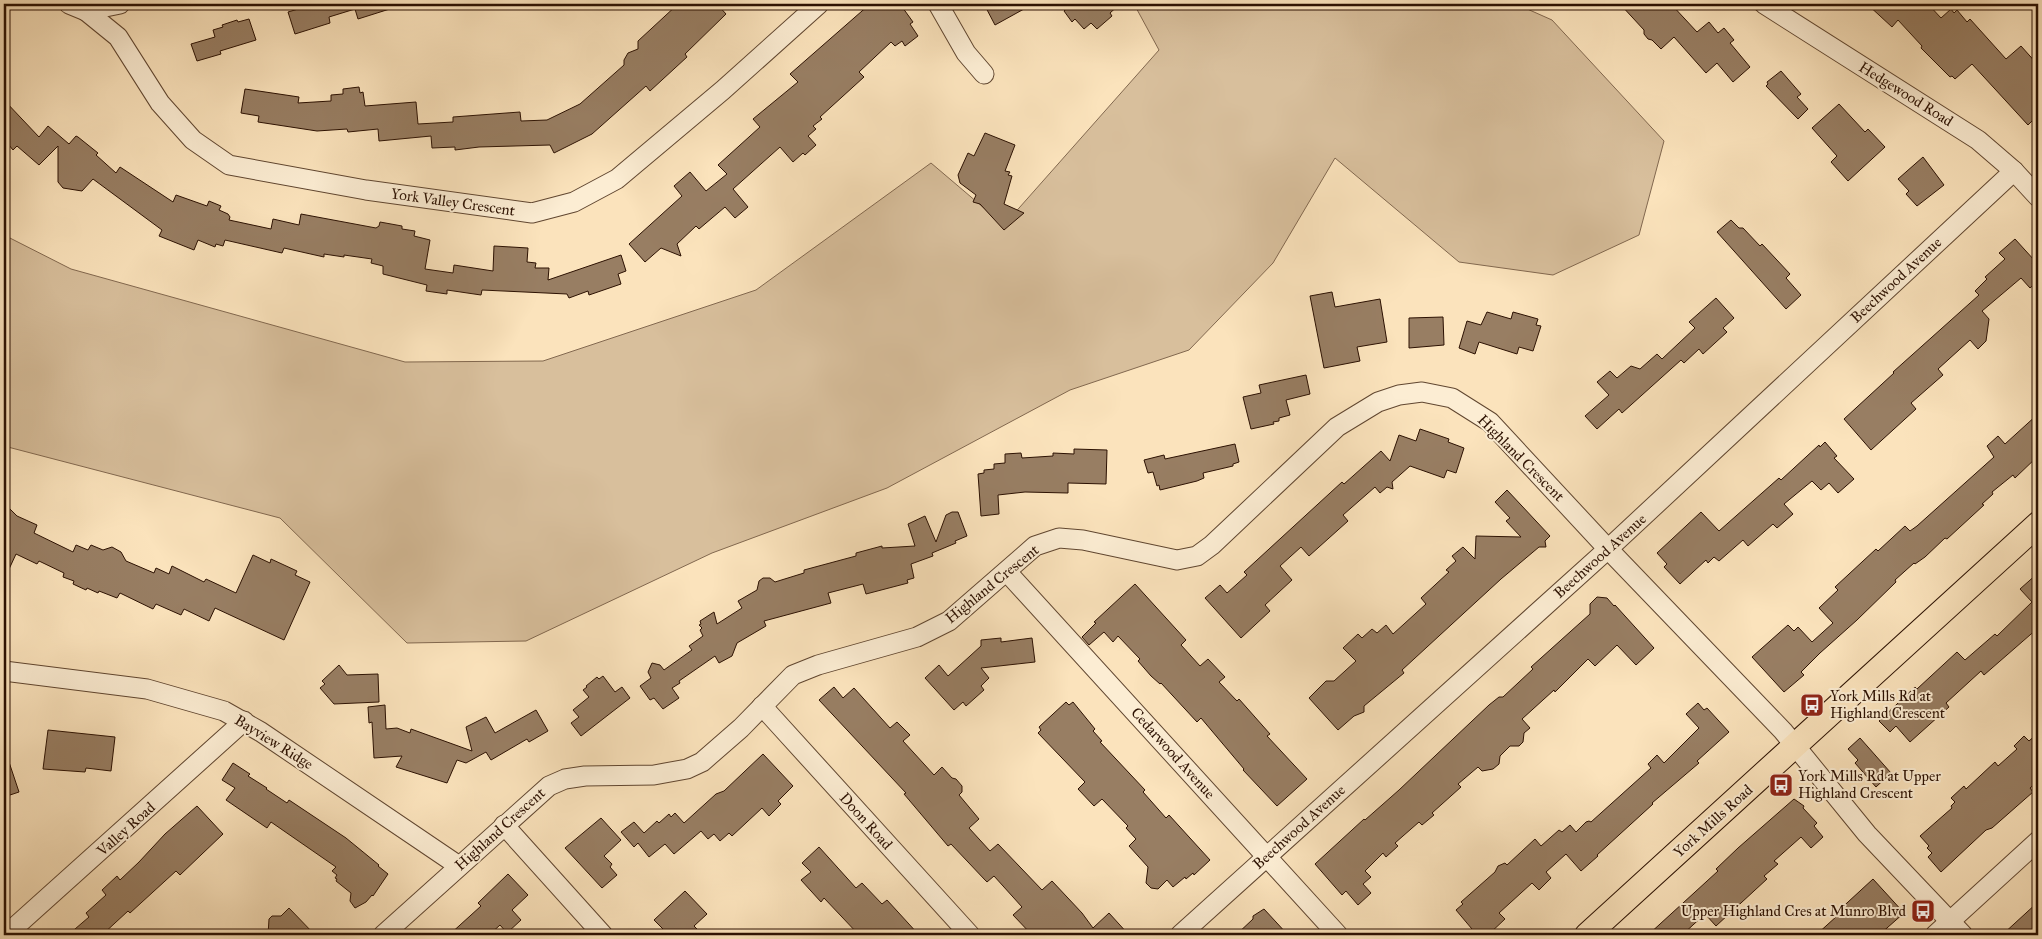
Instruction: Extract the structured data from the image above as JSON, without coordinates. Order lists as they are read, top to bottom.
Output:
{
  "streets": {
    "main road": ["York Mills Road"],
    "street": [
      "Hedgewood Road",
      "York Valley Crescent",
      "Beechwood Avenue",
      "Highland Crescent",
      "Bayview Ridge",
      "Cedarwood Avenue",
      "Doon Road",
      "Valley Road"
    ]
  },
  "crossings": [
    ["Hedgewood Road", "Beechwood Avenue"],
    ["Beechwood Avenue", "Highland Crescent"],
    ["Beechwood Avenue", "Cedarwood Avenue"],
    ["Highland Crescent", "Bayview Ridge"],
    ["Highland Crescent", "Cedarwood Avenue"],
    ["Highland Crescent", "Doon Road"],
    ["Highland Crescent", "York Mills Road"],
    ["Bayview Ridge", "Valley Road"]
  ],
  "places": {
    "bus stop": ["York Mills Rd at Highland Crescent", "York Mills Rd at Upper Highland Crescent", "Upper Highland Cres at Munro Blvd"]
  }
}
